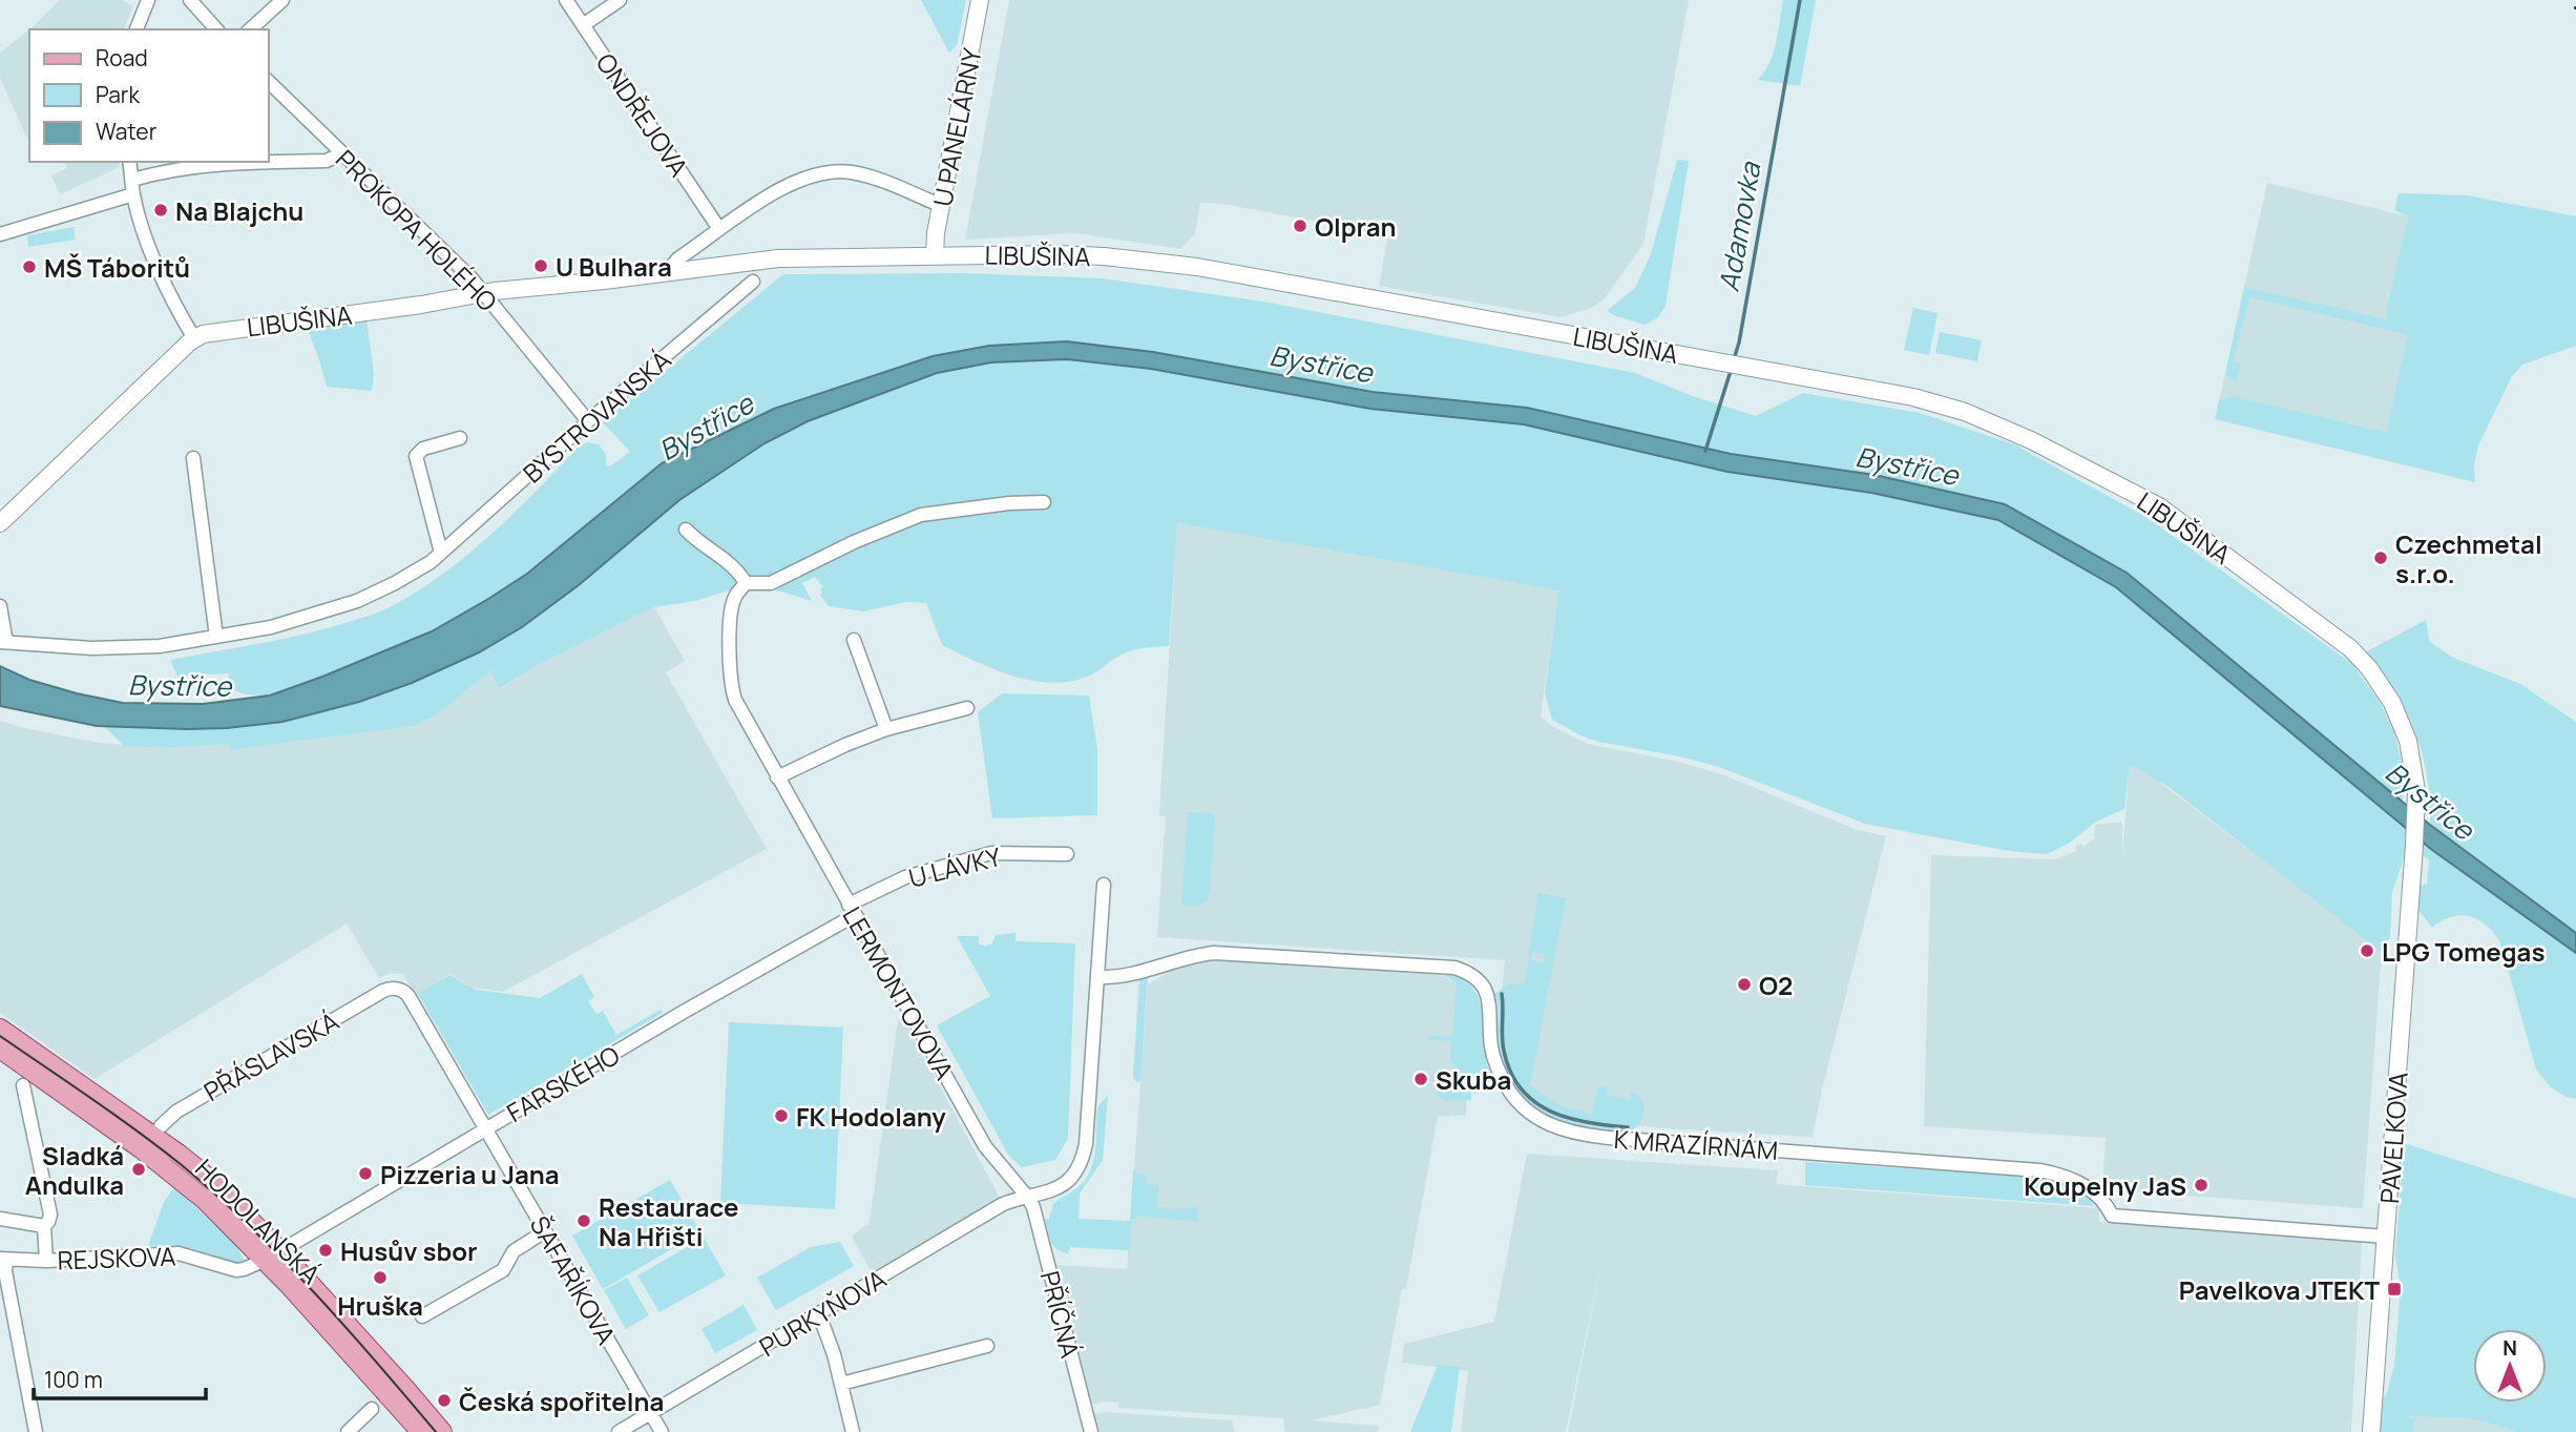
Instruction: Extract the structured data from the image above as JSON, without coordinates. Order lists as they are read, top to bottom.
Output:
{
  "streets": {
    "main road": ["HODOLANSKÁ"],
    "street": [
      "ONDŘEJOVA",
      "U PANELÁRNY",
      "PROKOPA HOLÉHO",
      "LIBUŠINA",
      "BYSTROVANSKÁ",
      "U LÁVKY",
      "LERMONTOVOVA",
      "PŘÁSLAVSKÁ",
      "FARSKÉHO",
      "PAVELKOVA",
      "K MRAZÍRNÁM",
      "REJSKOVA",
      "ŠAFAŘÍKOVA",
      "PURKYŇOVA",
      "PŘÍČNÁ"
    ]
  },
  "crossings": [
    ["U PANELÁRNY", "LIBUŠINA"],
    ["PROKOPA HOLÉHO", "LIBUŠINA"],
    ["PROKOPA HOLÉHO", "BYSTROVANSKÁ"],
    ["LIBUŠINA", "PAVELKOVA"],
    ["U LÁVKY", "LERMONTOVOVA"],
    ["U LÁVKY", "FARSKÉHO"],
    ["LERMONTOVOVA", "FARSKÉHO"],
    ["LERMONTOVOVA", "PURKYŇOVA"],
    ["LERMONTOVOVA", "PŘÍČNÁ"],
    ["PŘÁSLAVSKÁ", "ŠAFAŘÍKOVA"],
    ["FARSKÉHO", "HODOLANSKÁ"],
    ["FARSKÉHO", "REJSKOVA"],
    ["FARSKÉHO", "ŠAFAŘÍKOVA"],
    ["PAVELKOVA", "K MRAZÍRNÁM"],
    ["HODOLANSKÁ", "REJSKOVA"],
    ["ŠAFAŘÍKOVA", "PURKYŇOVA"],
    ["PURKYŇOVA", "PŘÍČNÁ"]
  ],
  "water": ["Adamovka", "Bystřice"],
  "places": {
    "other": [
      "Na Blajchu",
      "Olpran",
      "U Bulhara",
      "MŠ Táboritů",
      "Czechmetal s.r.o.",
      "LPG Tomegas",
      "O2",
      "Skuba",
      "FK Hodolany",
      "Sladká Andulka",
      "Pizzeria u Jana",
      "Koupelny JaS",
      "Restaurace Na Hřišti",
      "Husův sbor",
      "Hruška",
      "Česká spořitelna"
    ],
    "transit": ["Pavelkova JTEKT"]
  },
  "legend": ["Road", "Park", "Water"],
  "scale_bar": "100 m",
  "north": "top"
}
